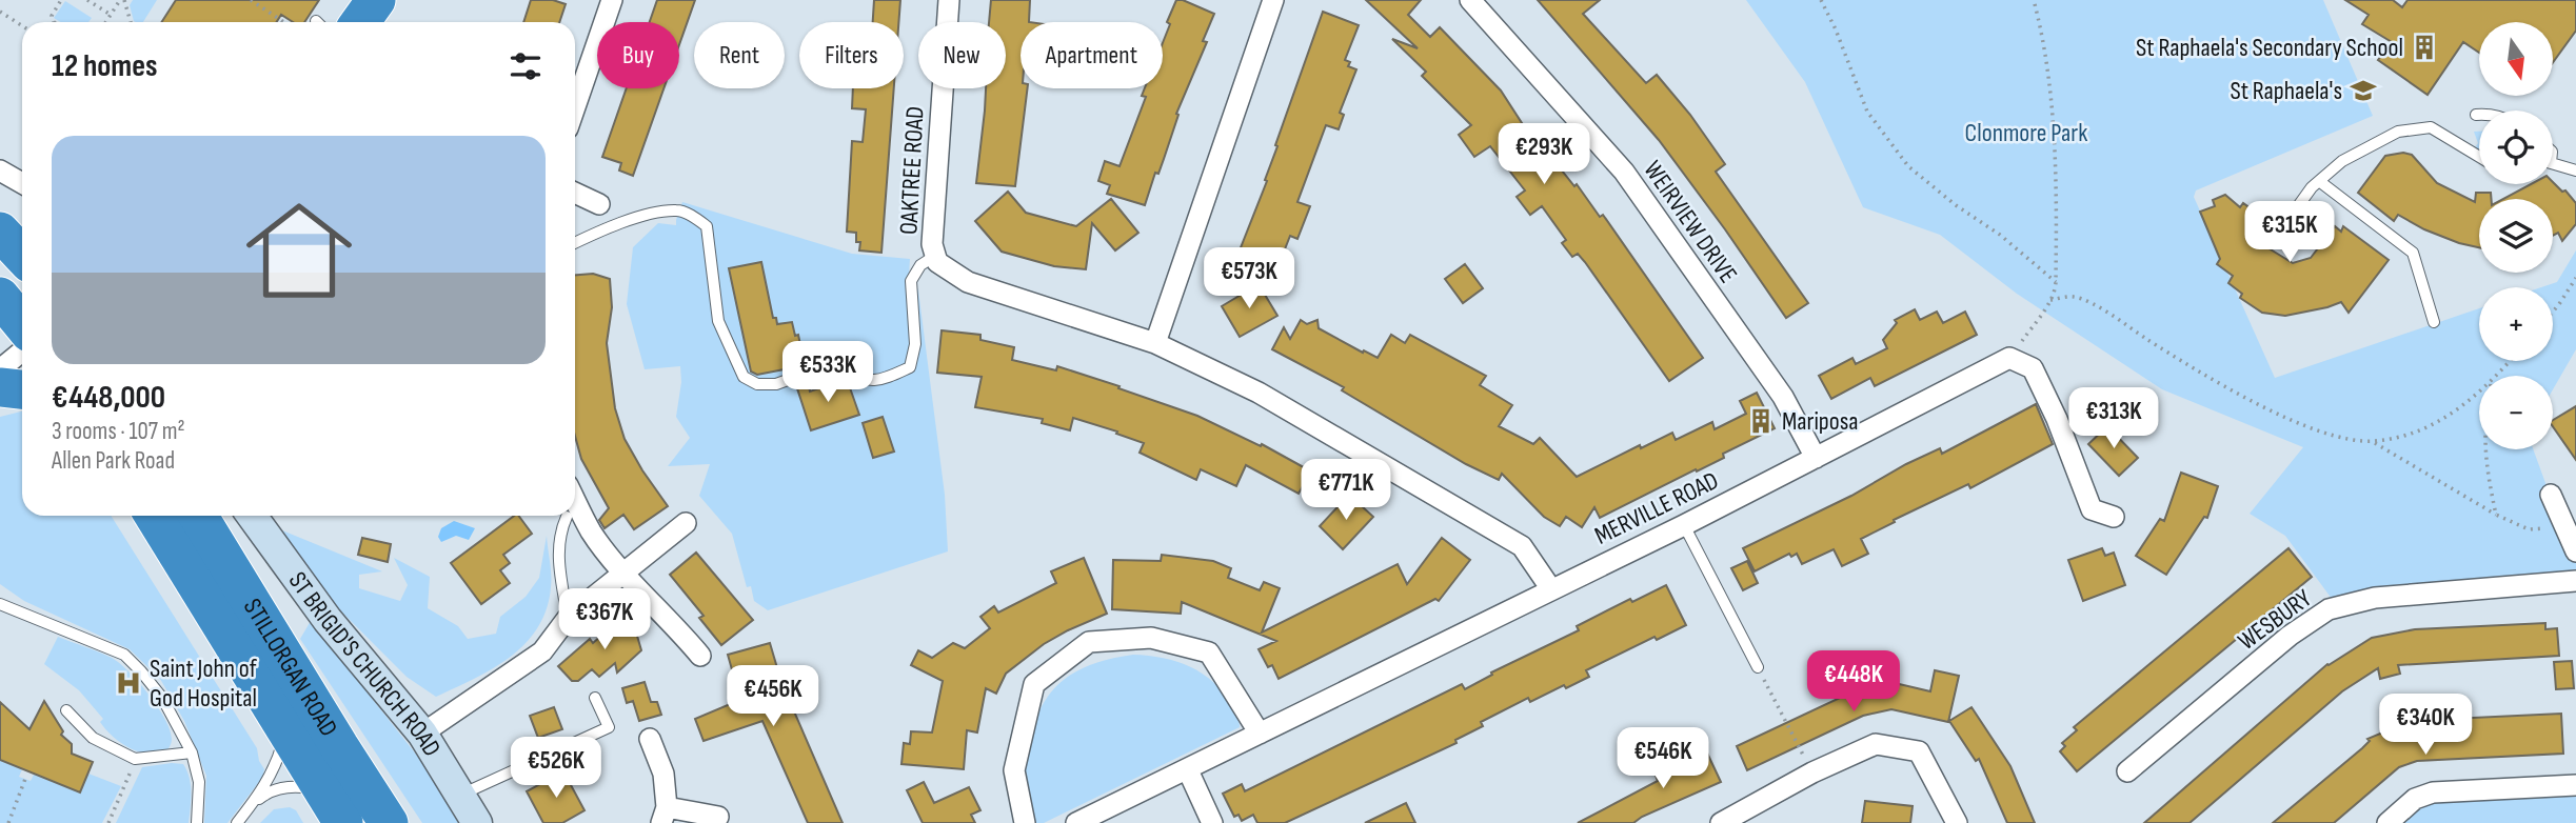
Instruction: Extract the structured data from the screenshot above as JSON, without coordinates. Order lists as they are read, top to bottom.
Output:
{
  "streets": {
    "highway": ["STILLORGAN ROAD"],
    "street": [
      "OAKTREE ROAD",
      "WEIRVIEW DRIVE",
      "MERVILLE ROAD",
      "WESBURY",
      "ST BRIGID'S CHURCH ROAD"
    ]
  },
  "crossings": [
    ["OAKTREE ROAD", "MERVILLE ROAD"],
    ["WEIRVIEW DRIVE", "MERVILLE ROAD"]
  ],
  "parks": ["Clonmore Park"],
  "places": {
    "building": ["St Raphaela's Secondary School", "Mariposa"],
    "school or university": ["St Raphaela's"],
    "hospital": ["Saint John of God Hospital"]
  },
  "north": "bottom",
  "page": {
    "map_buttons": ["+", "−"],
    "chip": [
      "Buy",
      "Rent",
      "Filters",
      "New",
      "Apartment"
    ],
    "heading": "12 homes",
    "list": [
      {
        "name": "€448,000",
        "note": "3 rooms · 107 m² · Allen Park Road"
      }
    ],
    "price": [
      "€293K",
      "€315K",
      "€573K",
      "€533K",
      "€313K",
      "€771K",
      "€367K",
      "€448K",
      "€456K",
      "€340K",
      "€546K",
      "€526K"
    ]
  }
}
